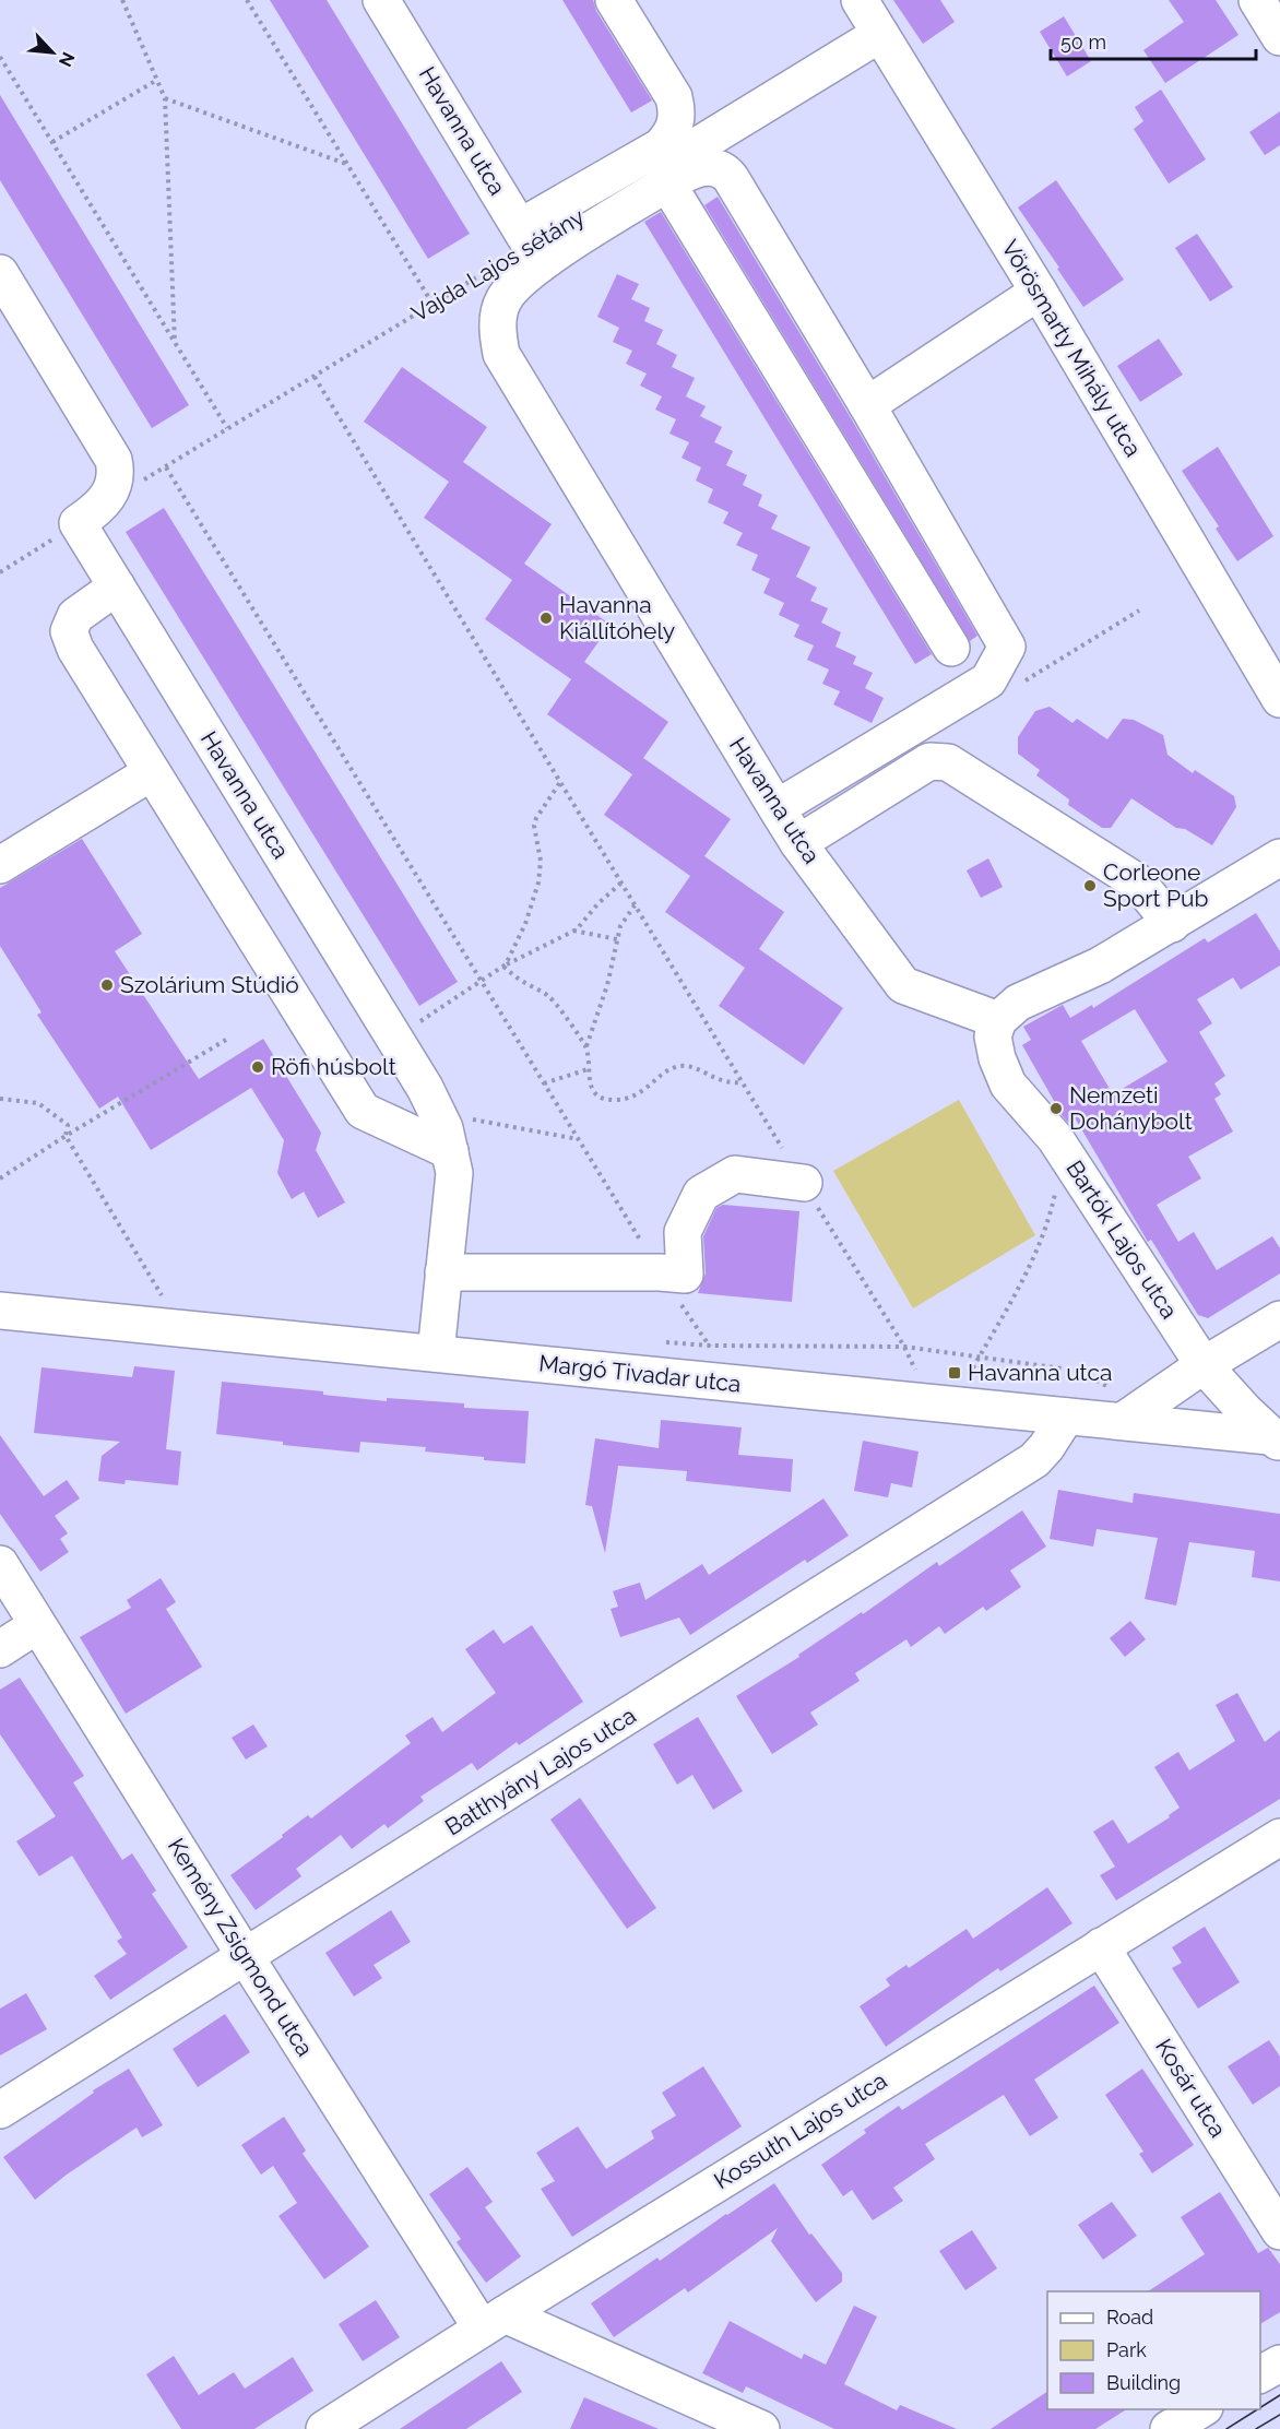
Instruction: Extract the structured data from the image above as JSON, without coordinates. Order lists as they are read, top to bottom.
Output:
{
  "streets": {
    "street": [
      "Havanna utca",
      "Vajda Lajos sétány",
      "Vörösmarty Mihály utca",
      "Bartók Lajos utca",
      "Margó Tivadar utca",
      "Batthyány Lajos utca",
      "Kemény Zsigmond utca",
      "Kosár utca",
      "Kossuth Lajos utca"
    ]
  },
  "crossings": [
    ["Havanna utca", "Vajda Lajos sétány"],
    ["Havanna utca", "Bartók Lajos utca"],
    ["Havanna utca", "Margó Tivadar utca"],
    ["Vajda Lajos sétány", "Vörösmarty Mihály utca"],
    ["Bartók Lajos utca", "Margó Tivadar utca"],
    ["Margó Tivadar utca", "Batthyány Lajos utca"],
    ["Batthyány Lajos utca", "Kemény Zsigmond utca"],
    ["Kemény Zsigmond utca", "Kossuth Lajos utca"],
    ["Kosár utca", "Kossuth Lajos utca"]
  ],
  "places": {
    "other": [
      "Havanna Kiállítóhely",
      "Corleone Sport Pub",
      "Szolárium Stúdió",
      "Röfi húsbolt",
      "Nemzeti Dohánybolt"
    ],
    "transit": ["Havanna utca"]
  },
  "legend": ["Road", "Park", "Building"],
  "scale_bar": "50 m",
  "north": "bottom right"
}
